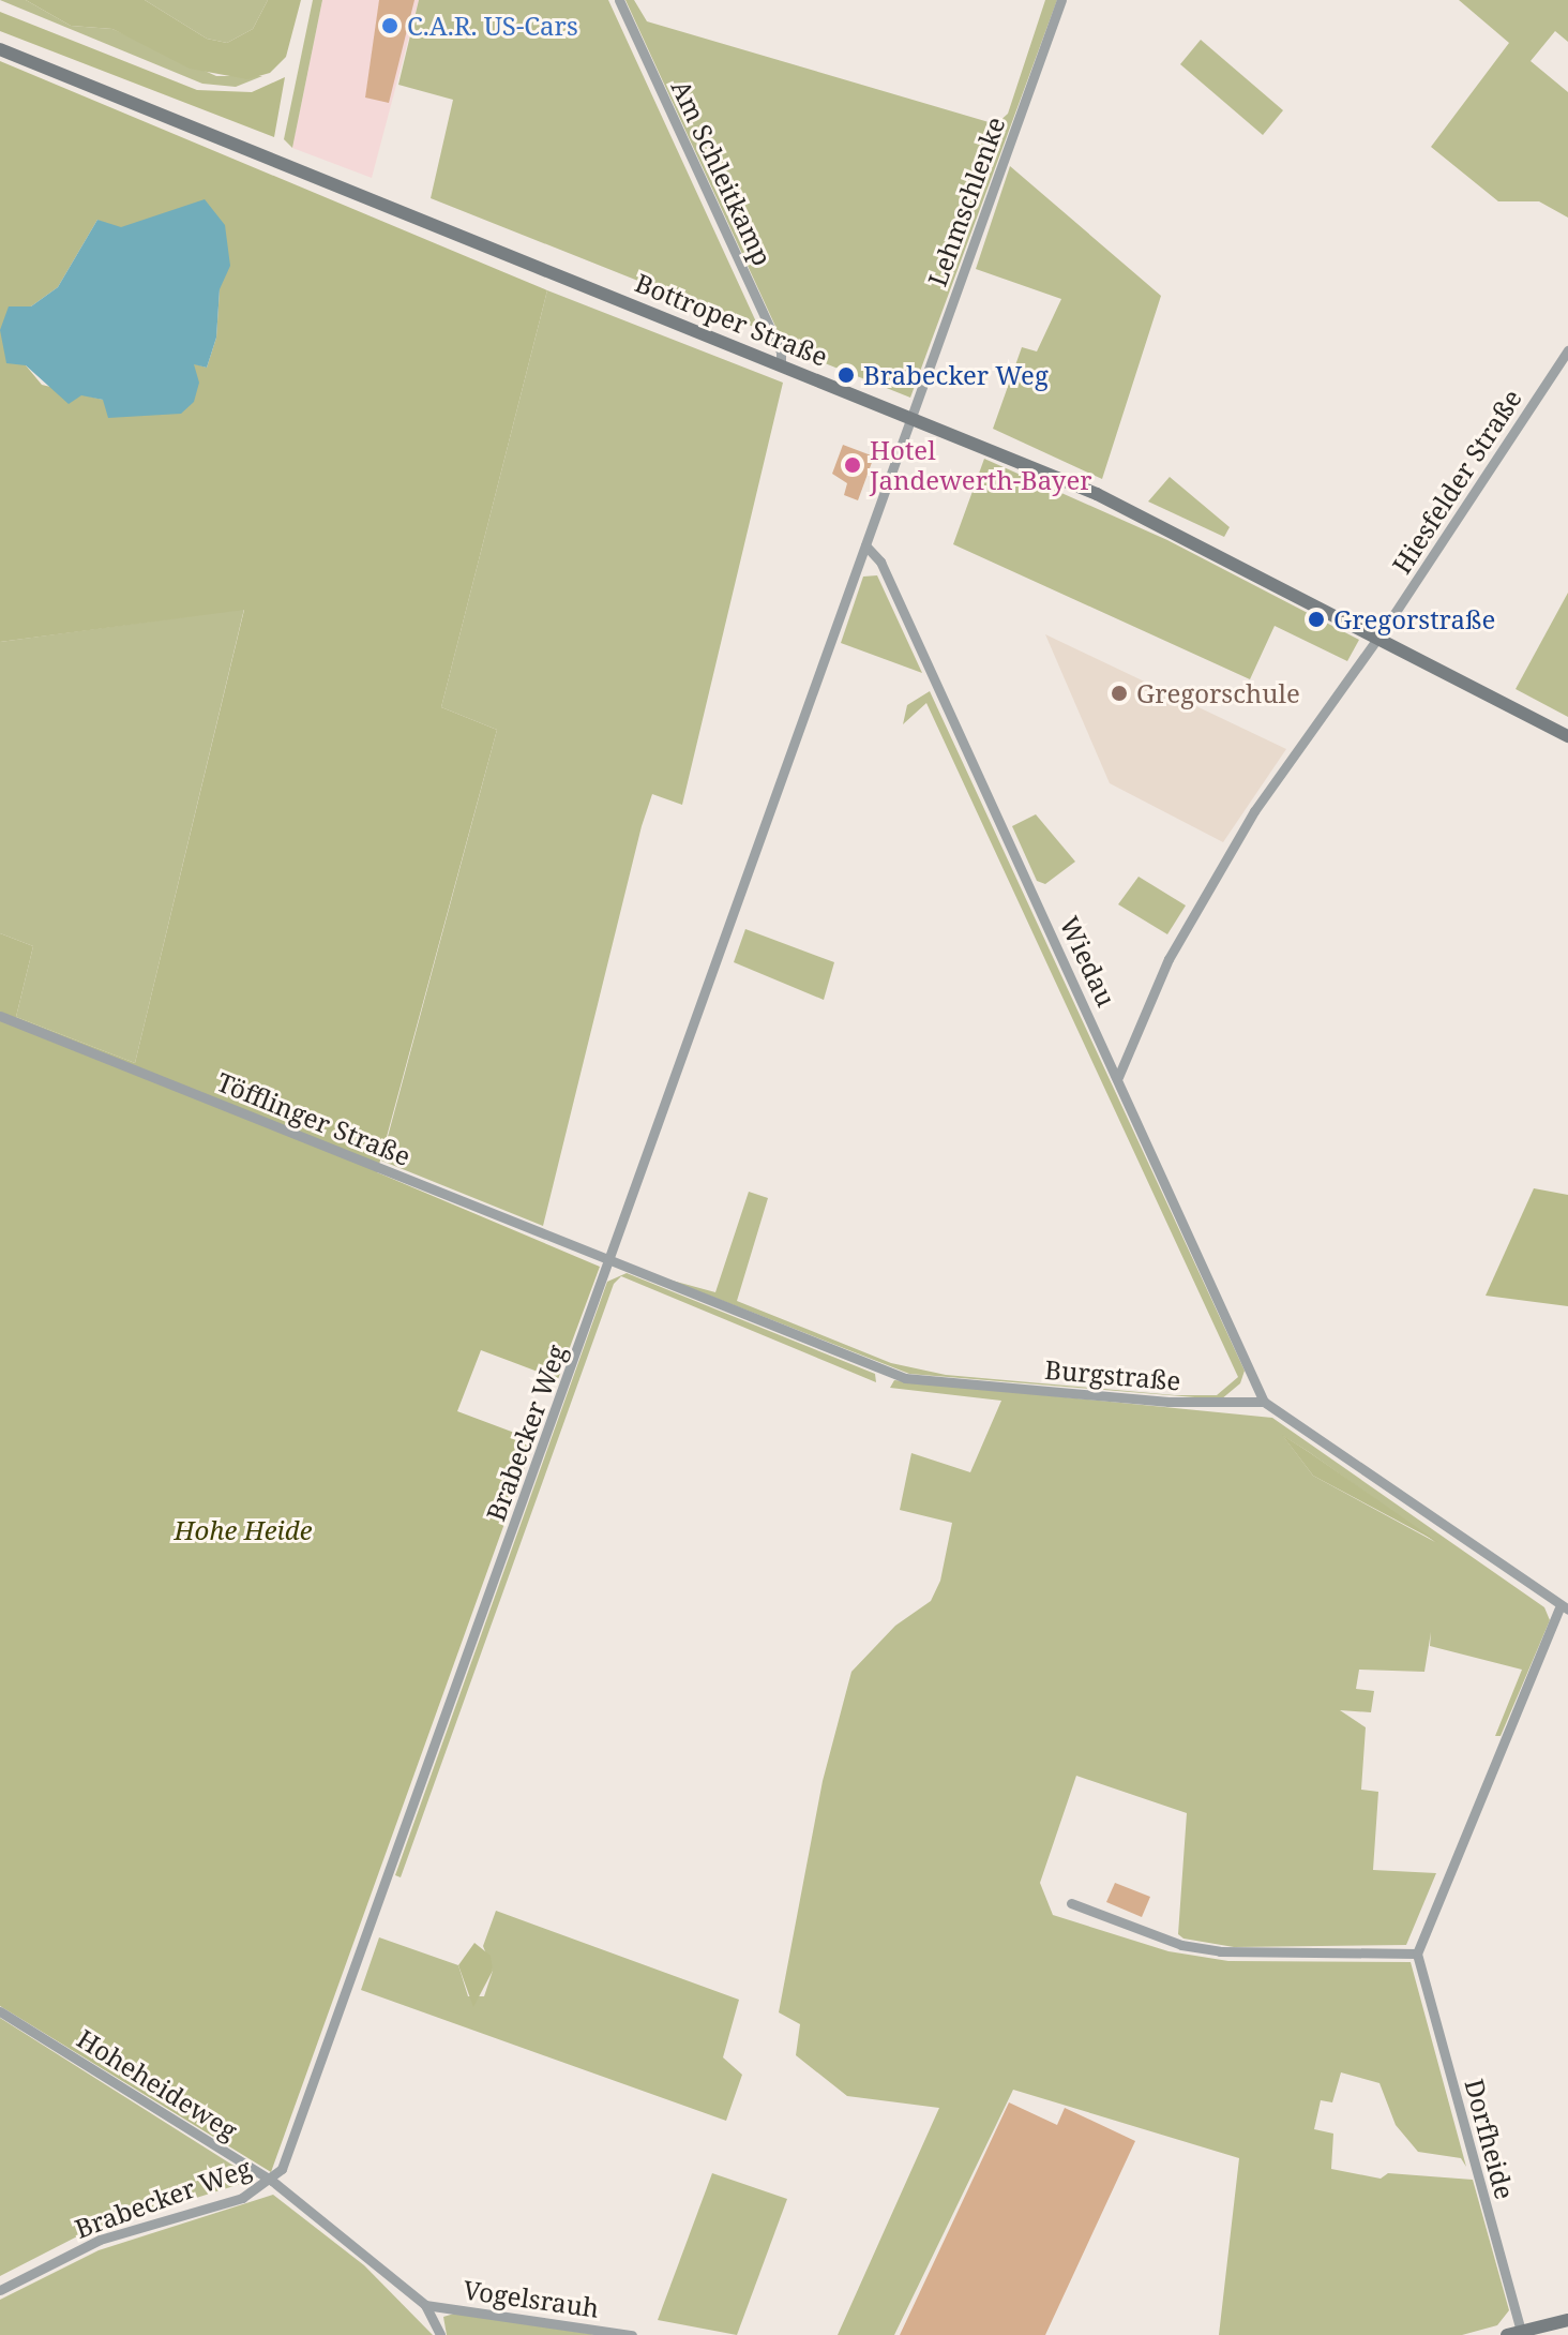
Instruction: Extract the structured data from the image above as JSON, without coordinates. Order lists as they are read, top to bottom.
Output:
{
  "streets": {
    "main road": ["Bottroper Straße"],
    "street": [
      "Am Schleitkamp",
      "Lehmschlenke",
      "Hiesfelder Straße",
      "Wiedau",
      "Töfflinger Straße",
      "Burgstraße",
      "Brabecker Weg",
      "Hoheheideweg",
      "Dorfheide",
      "Vogelsrauh"
    ]
  },
  "crossings": [
    ["Am Schleitkamp", "Bottroper Straße"],
    ["Lehmschlenke", "Bottroper Straße"],
    ["Lehmschlenke", "Brabecker Weg"],
    ["Bottroper Straße", "Hiesfelder Straße"],
    ["Bottroper Straße", "Brabecker Weg"],
    ["Wiedau", "Burgstraße"],
    ["Wiedau", "Brabecker Weg"],
    ["Töfflinger Straße", "Burgstraße"],
    ["Töfflinger Straße", "Brabecker Weg"],
    ["Burgstraße", "Brabecker Weg"],
    ["Brabecker Weg", "Hoheheideweg"],
    ["Hoheheideweg", "Vogelsrauh"]
  ],
  "parks": ["Hohe Heide"],
  "places": [
    "C.A.R. US-Cars",
    "Brabecker Weg",
    "Hotel Jandewerth-Bayer",
    "Gregorstraße",
    "Gregorschule"
  ]
}
